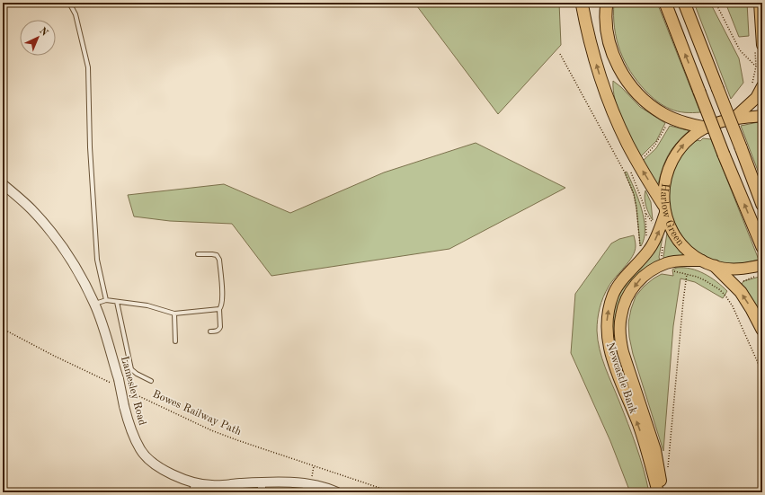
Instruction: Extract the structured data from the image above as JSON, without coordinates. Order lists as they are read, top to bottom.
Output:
{
  "streets": {
    "main road": ["Harlow Green", "Newcastle Bank"],
    "street": ["Lamesley Road"],
    "path": ["Bowes Railway Path"]
  },
  "crossings": [
    ["Harlow Green", "Newcastle Bank"]
  ],
  "north": "top right"
}
